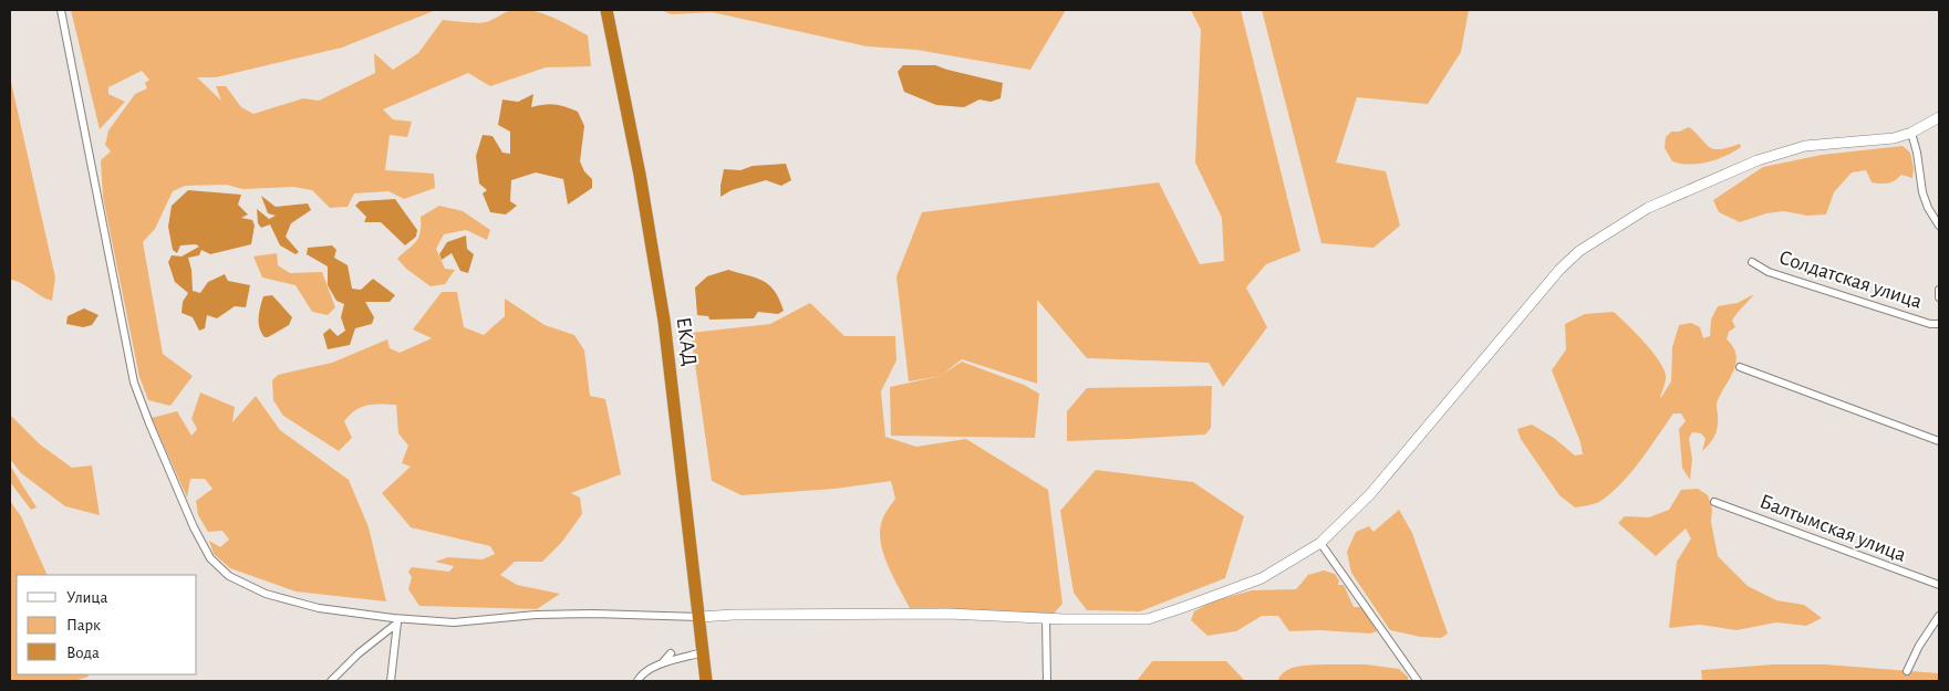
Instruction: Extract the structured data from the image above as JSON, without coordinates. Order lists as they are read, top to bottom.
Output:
{
  "streets": {
    "highway": ["ЕКАД"],
    "street": ["Солдатская улица", "Балтымская улица"]
  },
  "legend": ["Улица", "Парк", "Вода"]
}
